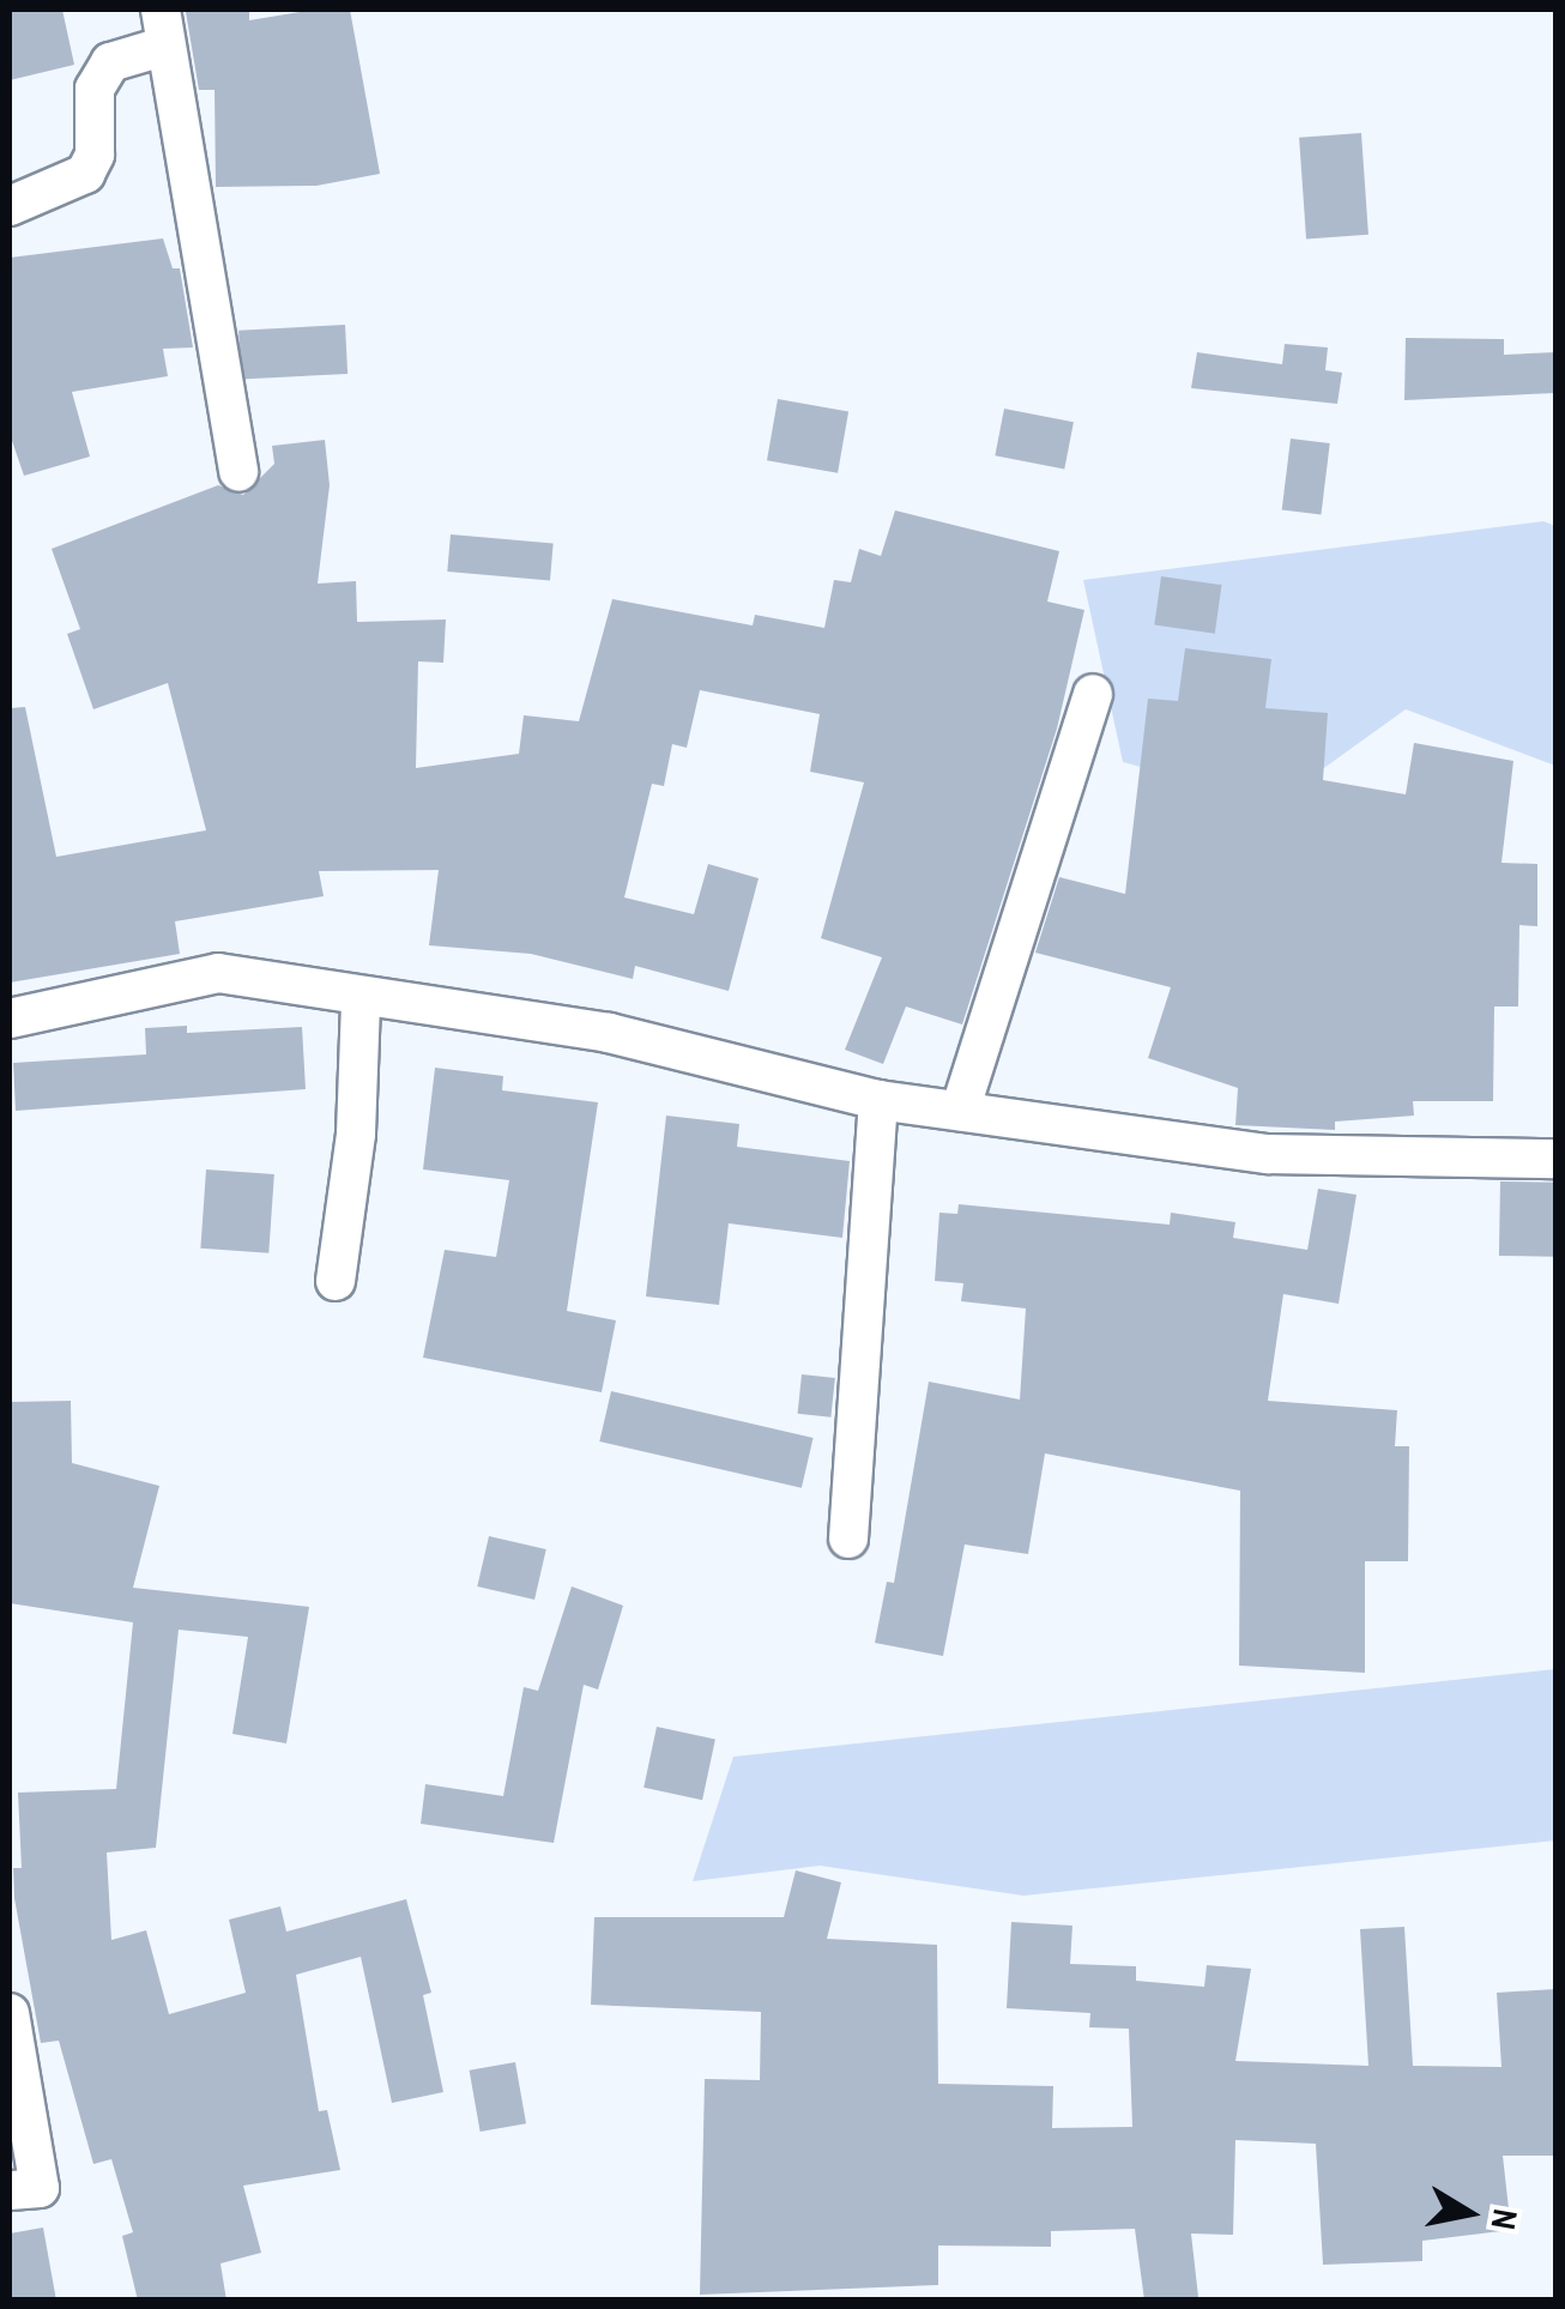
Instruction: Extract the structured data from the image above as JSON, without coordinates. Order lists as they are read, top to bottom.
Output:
{
  "north": "right"
}
